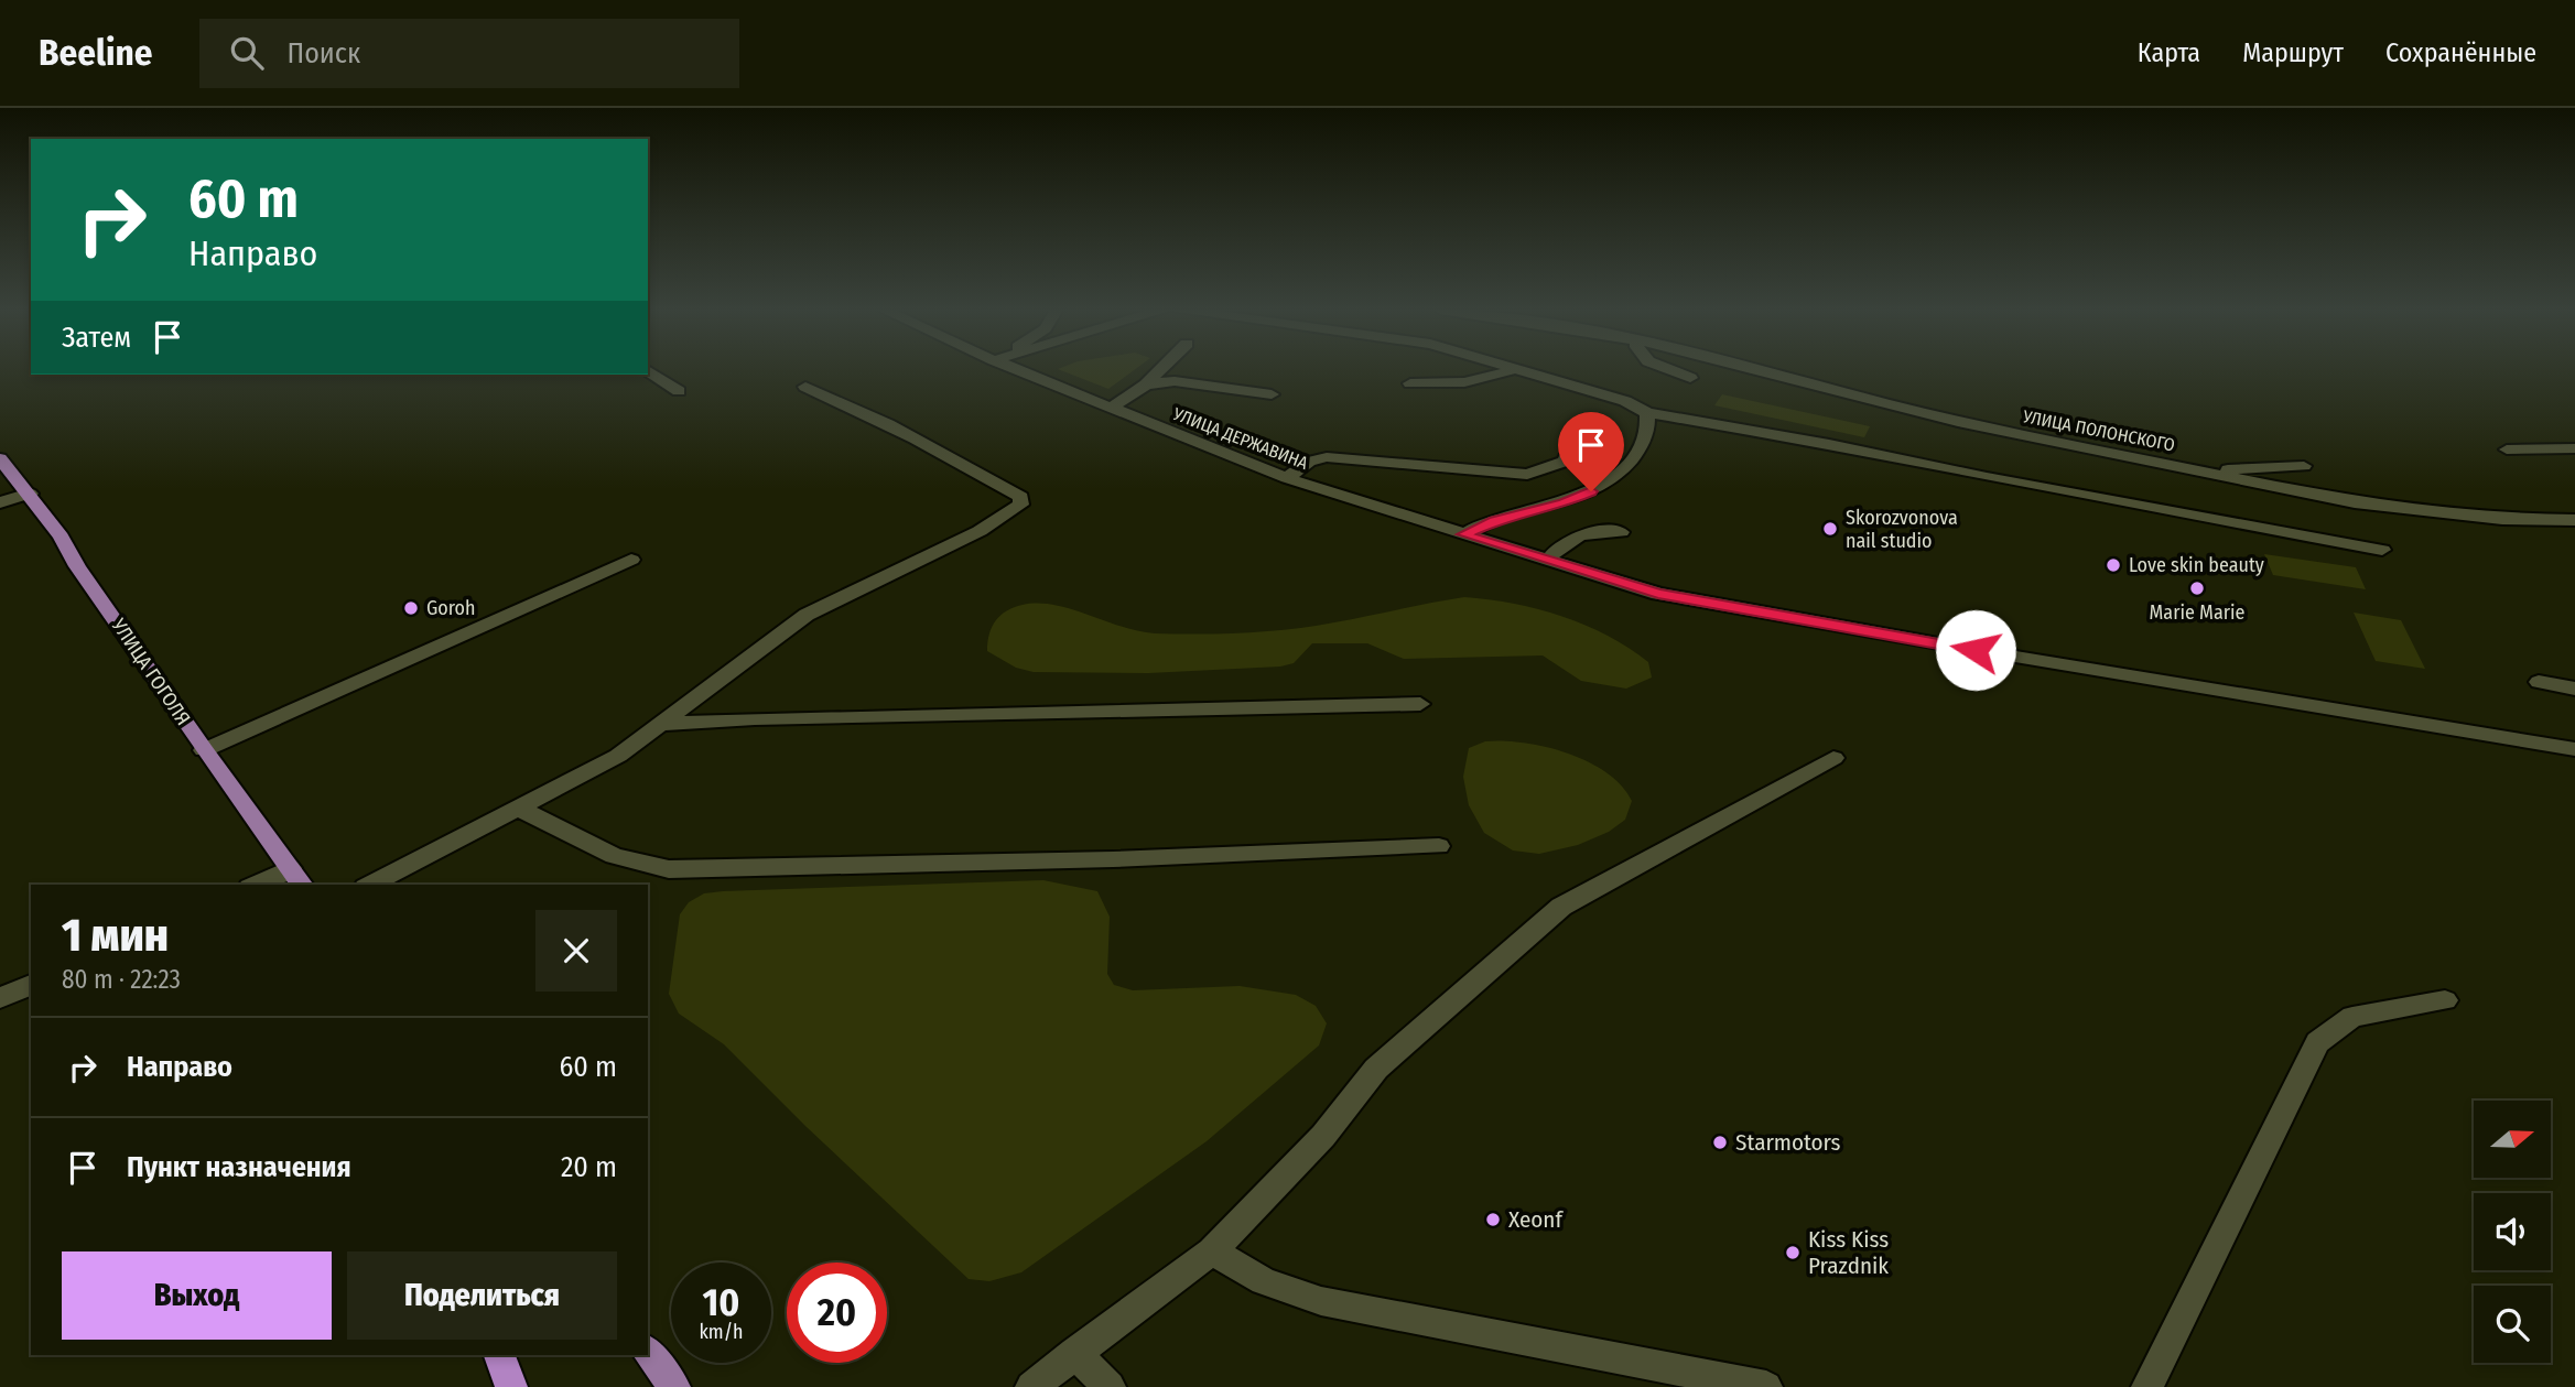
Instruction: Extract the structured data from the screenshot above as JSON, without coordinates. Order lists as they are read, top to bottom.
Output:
{
  "streets": {
    "main road": ["УЛИЦА ГОГОЛЯ"],
    "lane": ["УЛИЦА ПОЛОНСКОГО", "УЛИЦА ДЕРЖАВИНА"]
  },
  "places": [
    "Skorozvonova nail studio",
    "Love skin beauty",
    "Marie Marie",
    "Goroh",
    "Starmotors",
    "Xeonf",
    "Kiss Kiss Prazdnik"
  ],
  "north": "right",
  "page": {
    "header": "Beeline",
    "search": "Поиск",
    "nav": ["Карта", "Маршрут", "Сохранённые"],
    "turn": ["60 m", "Направо"],
    "then": "Затем",
    "heading": ["1 мин", "80 m · 22:23"],
    "list": [
      {
        "name": "Направо",
        "value": "60 m"
      },
      {
        "name": "Пункт назначения",
        "value": "20 m"
      }
    ],
    "buttons": ["Выход", "Поделиться"],
    "speed": "10 km/h",
    "limit": "20"
  }
}
